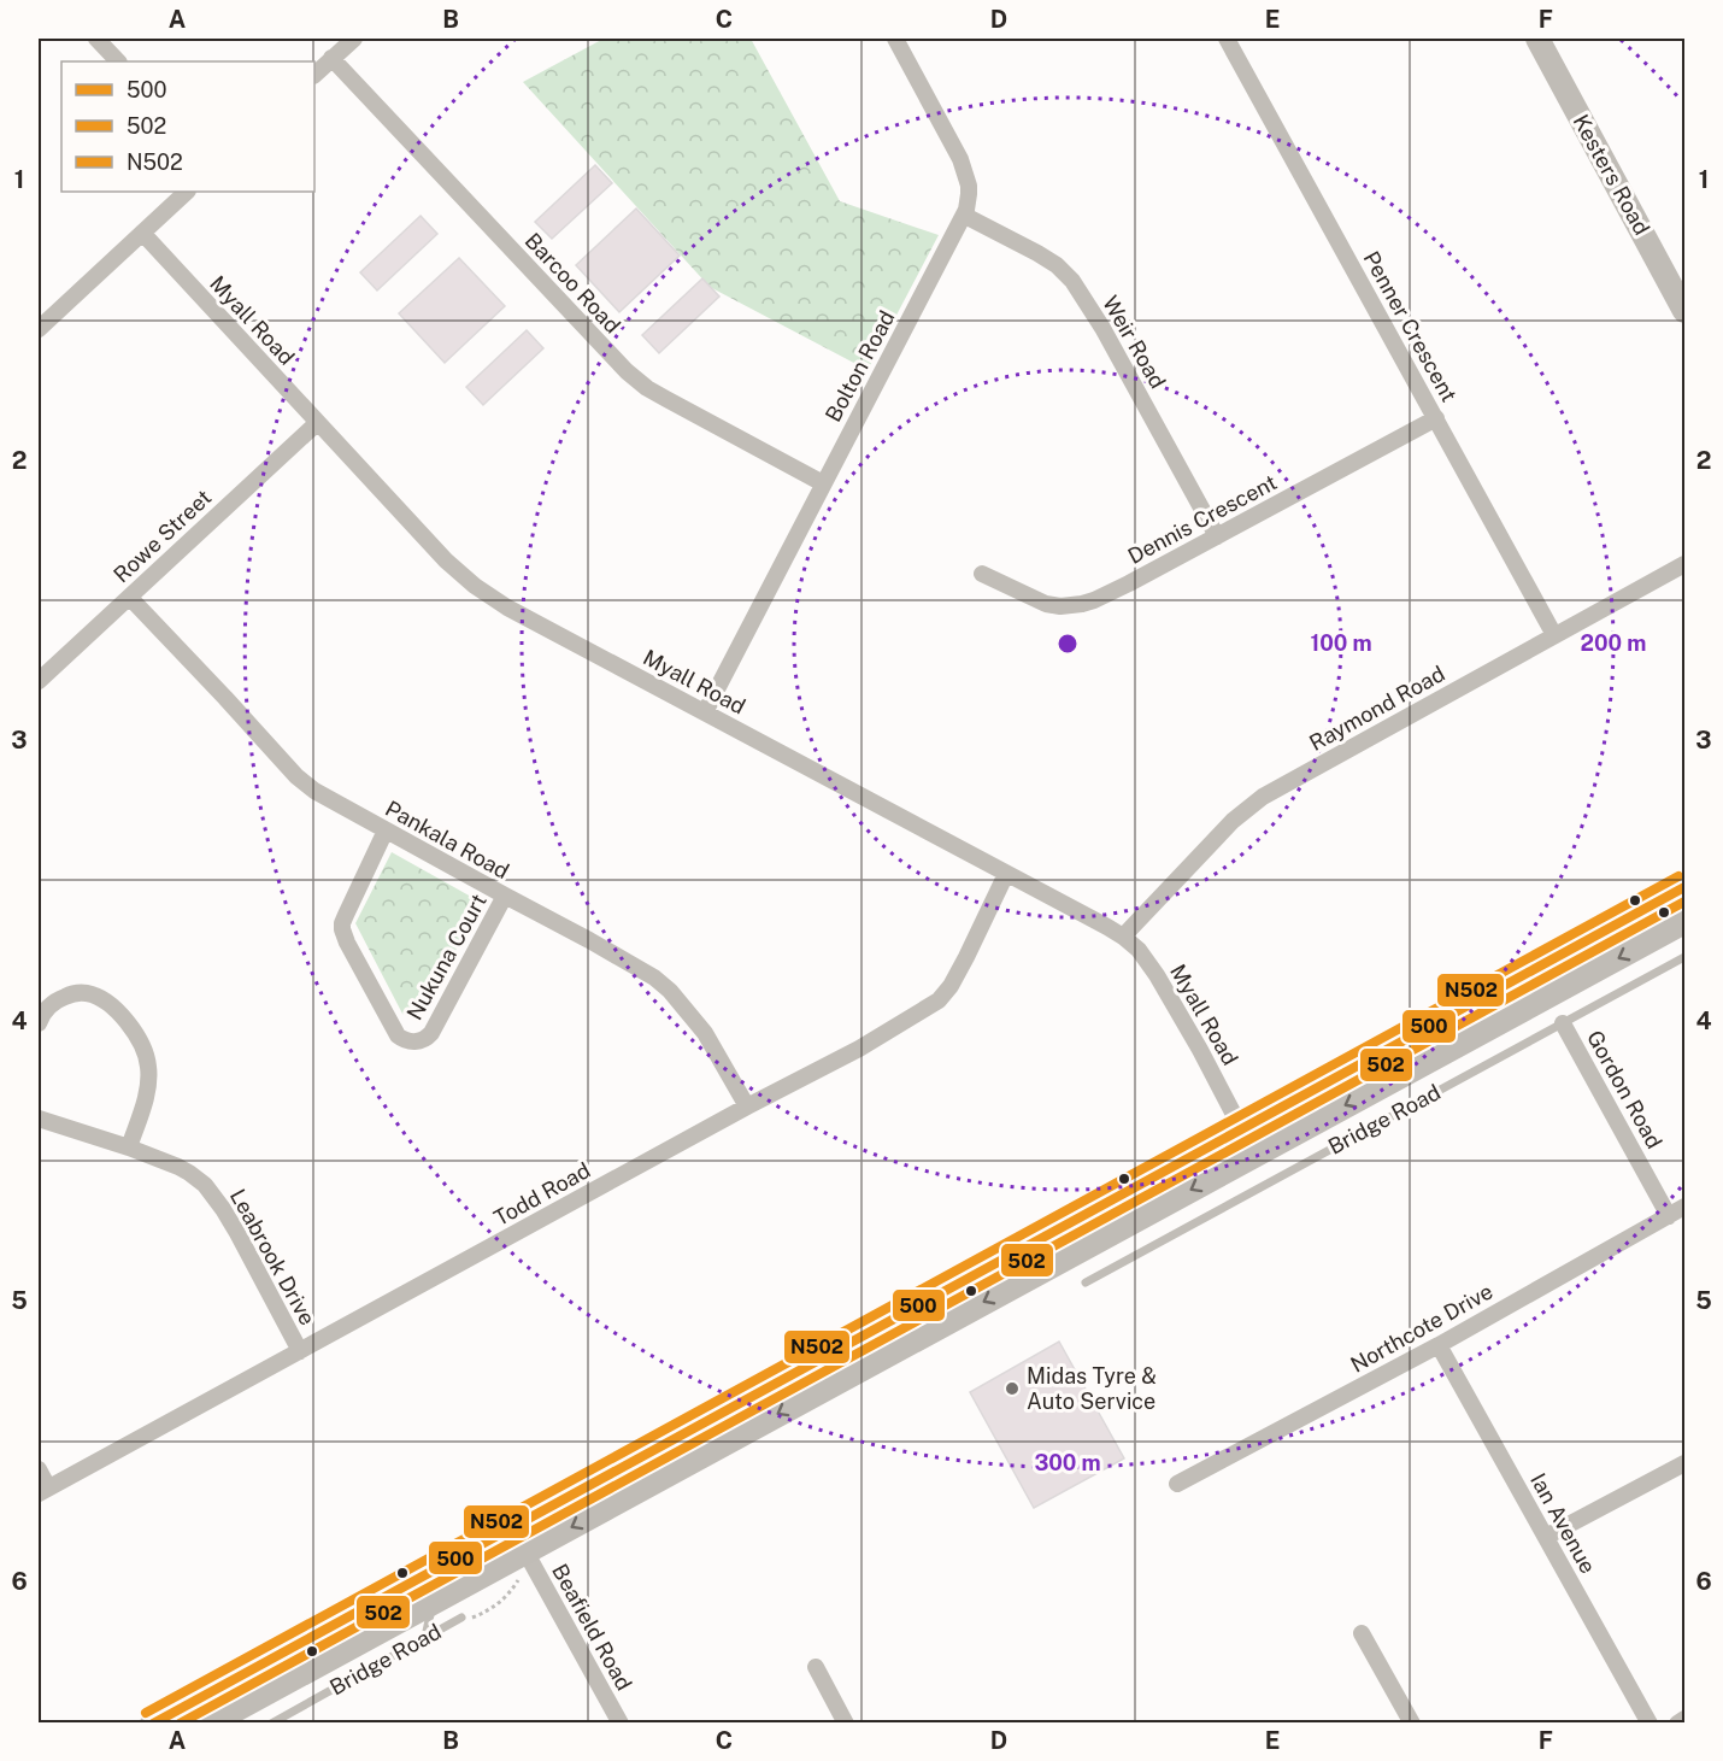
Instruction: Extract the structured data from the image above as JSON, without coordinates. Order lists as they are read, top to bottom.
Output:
{
  "streets": {
    "main road": ["Kesters Road", "Bridge Road"],
    "street": [
      "Barcoo Road",
      "Myall Road",
      "Penner Crescent",
      "Weir Road",
      "Bolton Road",
      "Dennis Crescent",
      "Rowe Street",
      "Raymond Road",
      "Pankala Road",
      "Nukuna Court",
      "Gordon Road",
      "Todd Road",
      "Leabrook Drive",
      "Northcote Drive",
      "Ian Avenue",
      "Beafield Road"
    ]
  },
  "crossings": [
    ["Barcoo Road", "Bolton Road"],
    ["Myall Road", "Bolton Road"],
    ["Myall Road", "Rowe Street"],
    ["Myall Road", "Raymond Road"],
    ["Myall Road", "Todd Road"],
    ["Penner Crescent", "Dennis Crescent"],
    ["Penner Crescent", "Raymond Road"],
    ["Weir Road", "Bolton Road"],
    ["Weir Road", "Dennis Crescent"],
    ["Rowe Street", "Pankala Road"],
    ["Pankala Road", "Nukuna Court"],
    ["Pankala Road", "Todd Road"],
    ["Gordon Road", "Bridge Road"],
    ["Gordon Road", "Northcote Drive"],
    ["Bridge Road", "Beafield Road"],
    ["Todd Road", "Leabrook Drive"],
    ["Northcote Drive", "Ian Avenue"]
  ],
  "places": ["Midas Tyre & Auto Service"],
  "lines": ["transit line N502", "transit line 500", "transit line 502"],
  "legend": ["500", "502", "N502"],
  "grid": {
    "columns": [
      "A",
      "B",
      "C",
      "D",
      "E",
      "F"
    ],
    "rows": [
      "1",
      "2",
      "3",
      "4",
      "5",
      "6"
    ]
  },
  "rings": ["100 m", "200 m", "300 m"]
}
